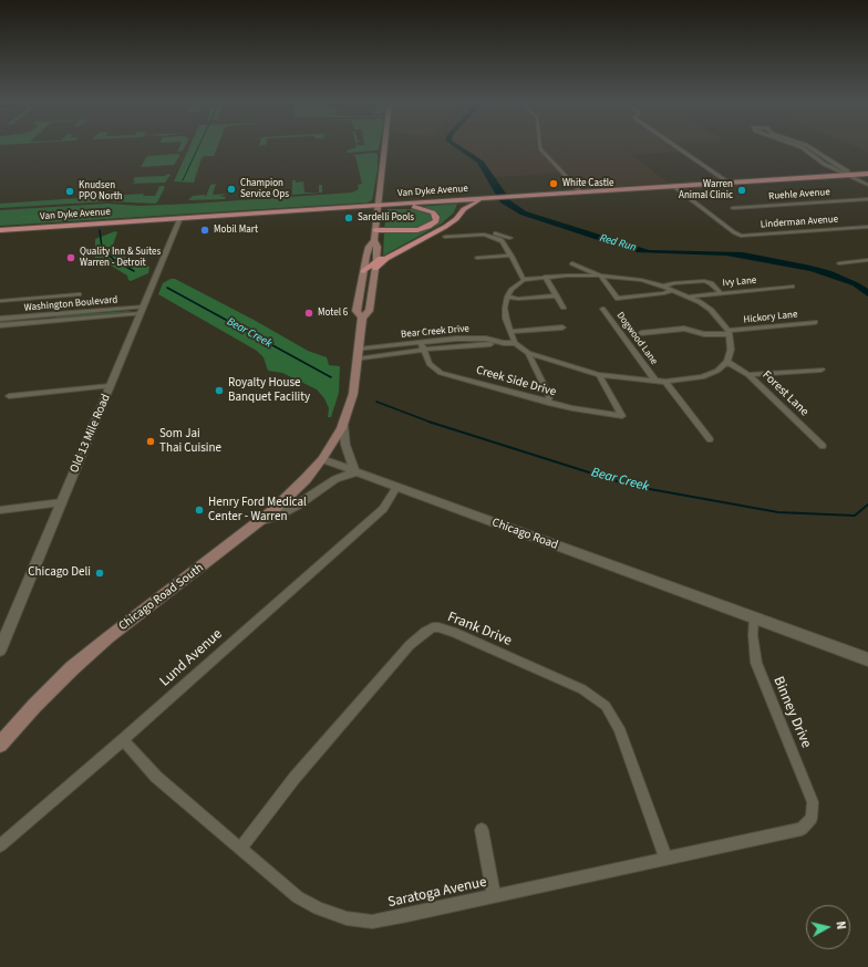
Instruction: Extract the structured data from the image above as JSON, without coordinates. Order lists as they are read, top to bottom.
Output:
{
  "streets": {
    "main road": ["Van Dyke Avenue", "Chicago Road South"],
    "street": [
      "Ruehle Avenue",
      "Linderman Avenue",
      "Ivy Lane",
      "Washington Boulevard",
      "Hickory Lane",
      "Bear Creek Drive",
      "Dogwood Lane",
      "Creek Side Drive",
      "Forest Lane",
      "Old 13 Mile Road",
      "Chicago Road",
      "Frank Drive",
      "Lund Avenue",
      "Binney Drive",
      "Saratoga Avenue"
    ]
  },
  "crossings": [
    ["Van Dyke Avenue", "Linderman Avenue"],
    ["Van Dyke Avenue", "Old 13 Mile Road"],
    ["Washington Boulevard", "Old 13 Mile Road"],
    ["Bear Creek Drive", "Creek Side Drive"],
    ["Chicago Road", "Chicago Road South"],
    ["Chicago Road", "Lund Avenue"],
    ["Chicago Road", "Binney Drive"],
    ["Frank Drive", "Saratoga Avenue"],
    ["Lund Avenue", "Saratoga Avenue"],
    ["Binney Drive", "Saratoga Avenue"]
  ],
  "water": ["Red Run", "Bear Creek"],
  "places": [
    "White Castle",
    "Champion Service Ops",
    "Warren Animal Clinic",
    "Knudsen PPO North",
    "Sardelli Pools",
    "Mobil Mart",
    "Quality Inn & Suites Warren - Detroit",
    "Motel 6",
    "Royalty House Banquet Facility",
    "Som Jai Thai Cuisine",
    "Henry Ford Medical Center - Warren",
    "Chicago Deli"
  ],
  "north": "right"
}
